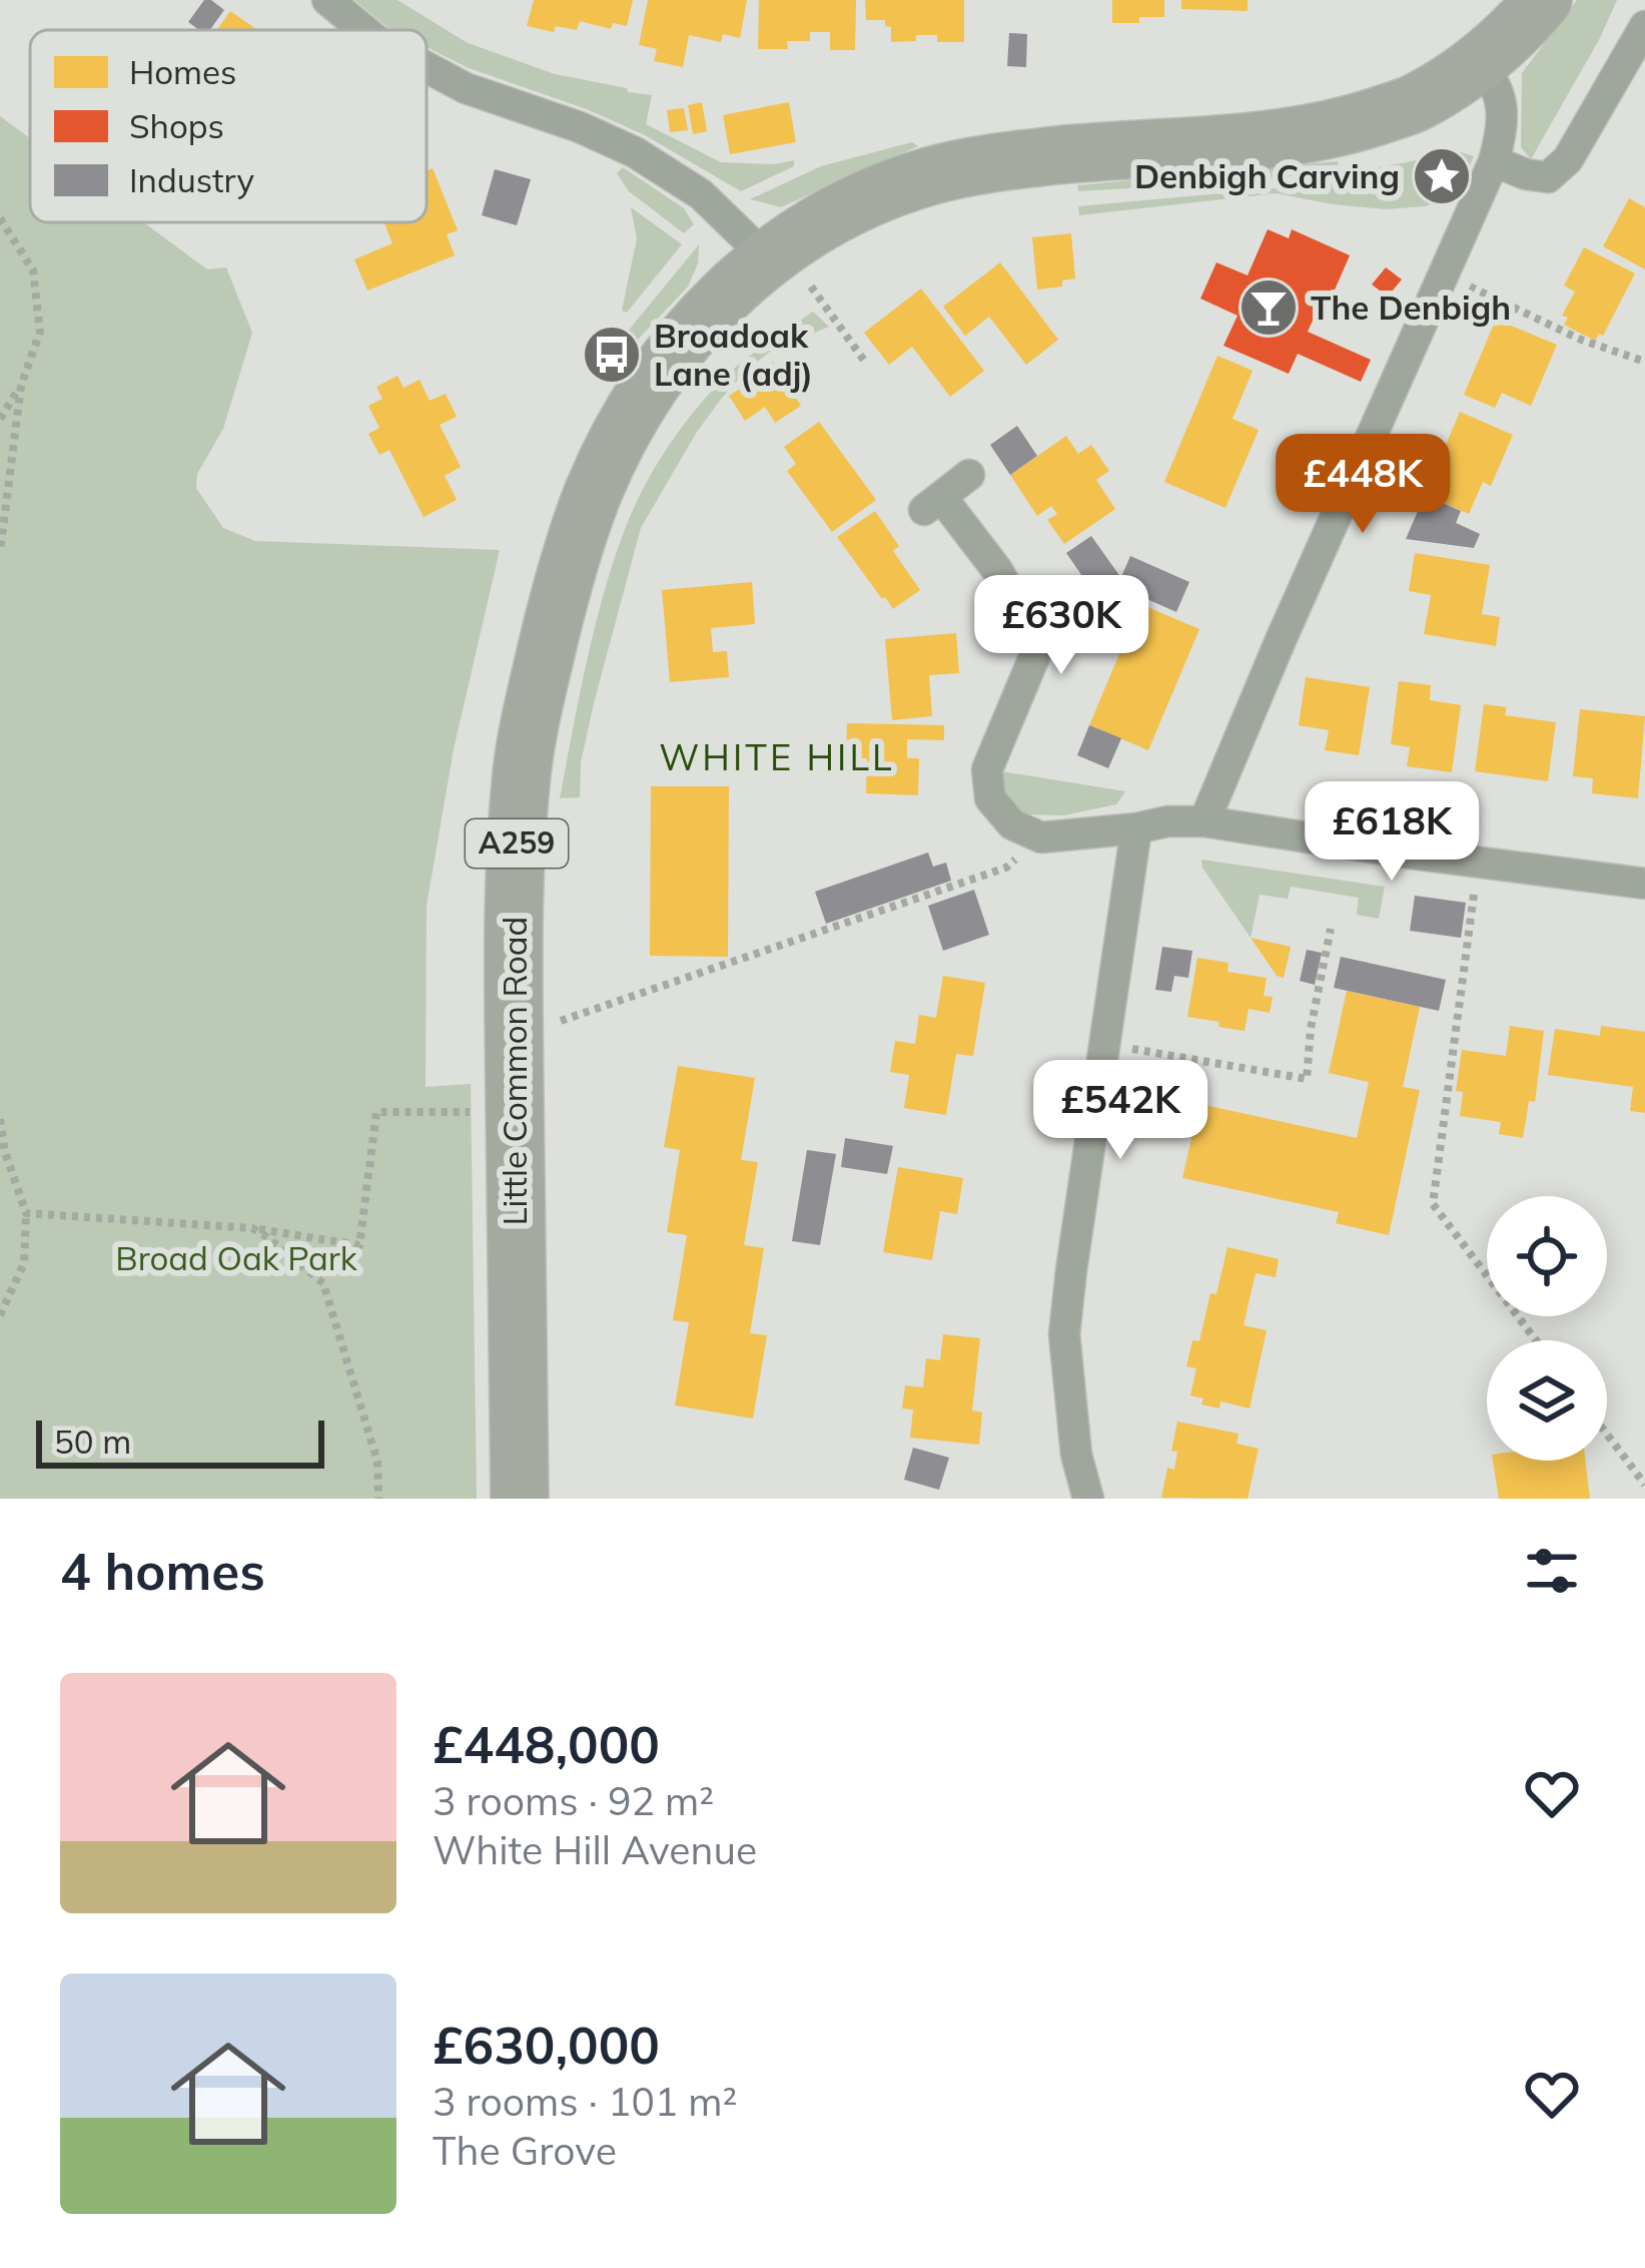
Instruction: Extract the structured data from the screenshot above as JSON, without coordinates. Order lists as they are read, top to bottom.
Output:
{
  "streets": {
    "highway": ["A259", "Little Common Road"]
  },
  "districts": ["WHITE HILL"],
  "parks": ["Broad Oak Park"],
  "places": {
    "place": ["Denbigh Carving"],
    "bar": ["The Denbigh"],
    "bus stop": ["Broadoak Lane (adj)"]
  },
  "legend": ["Homes", "Shops", "Industry"],
  "scale_bar": "50 m",
  "page": {
    "price": [
      "£448K",
      "£630K",
      "£618K",
      "£542K"
    ],
    "scale": "50 m",
    "heading": "4 homes",
    "list": [
      {
        "name": "£448,000",
        "note": "3 rooms · 92 m² · White Hill Avenue"
      },
      {
        "name": "£630,000",
        "note": "3 rooms · 101 m² · The Grove"
      }
    ]
  }
}
